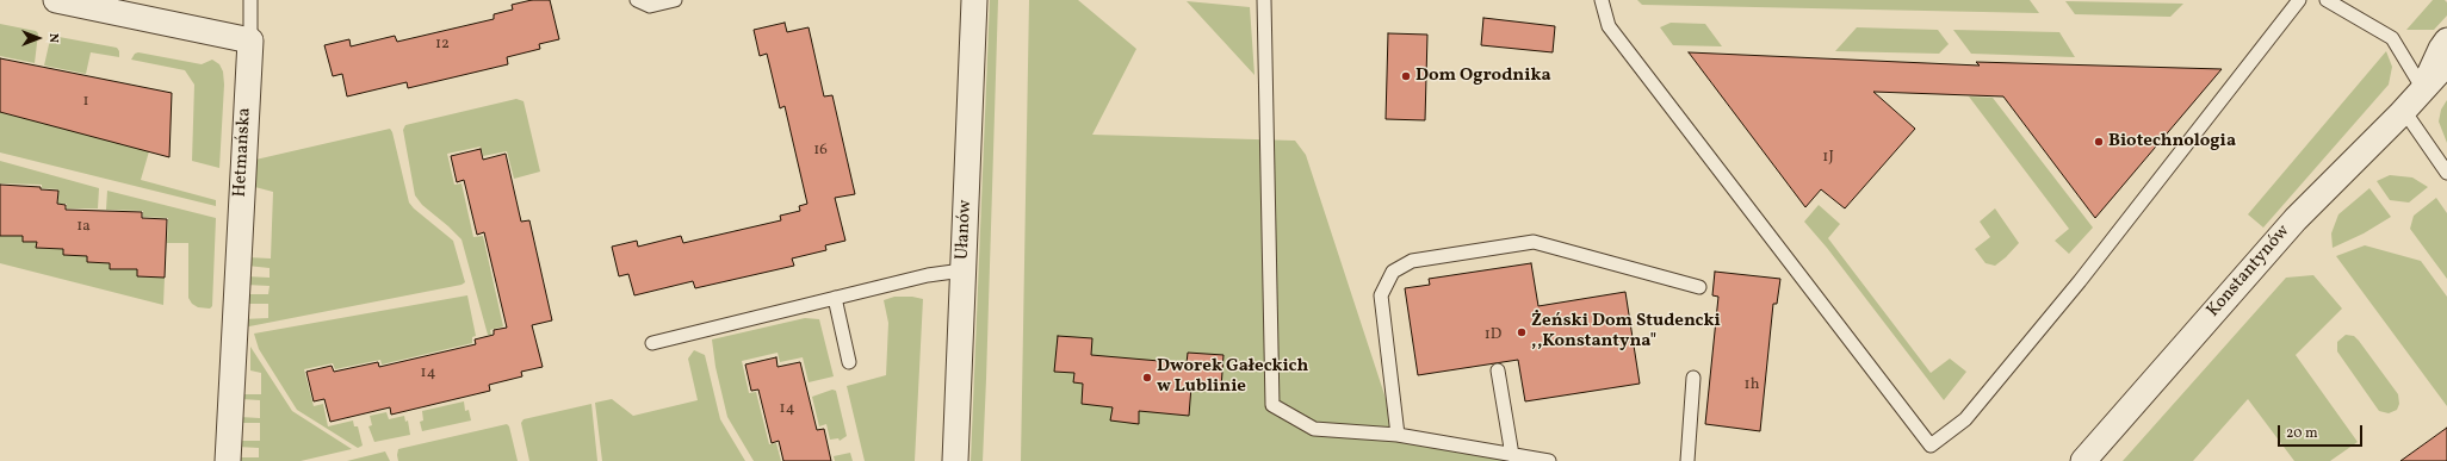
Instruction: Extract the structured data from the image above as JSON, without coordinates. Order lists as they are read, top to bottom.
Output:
{
  "streets": {
    "street": ["Hetmańska", "Ułanów", "Konstantynów"]
  },
  "places": [
    "Dom Ogrodnika",
    "Biotechnologia",
    "Żeński Dom Studencki ,,Konstantyna\"",
    "Dworek Gałeckich w Lublinie"
  ],
  "house_numbers": [
    "12",
    "1",
    "16",
    "1J",
    "1a",
    "1D",
    "14",
    "1h",
    "14"
  ],
  "scale_bar": "20 m",
  "north": "right"
}
